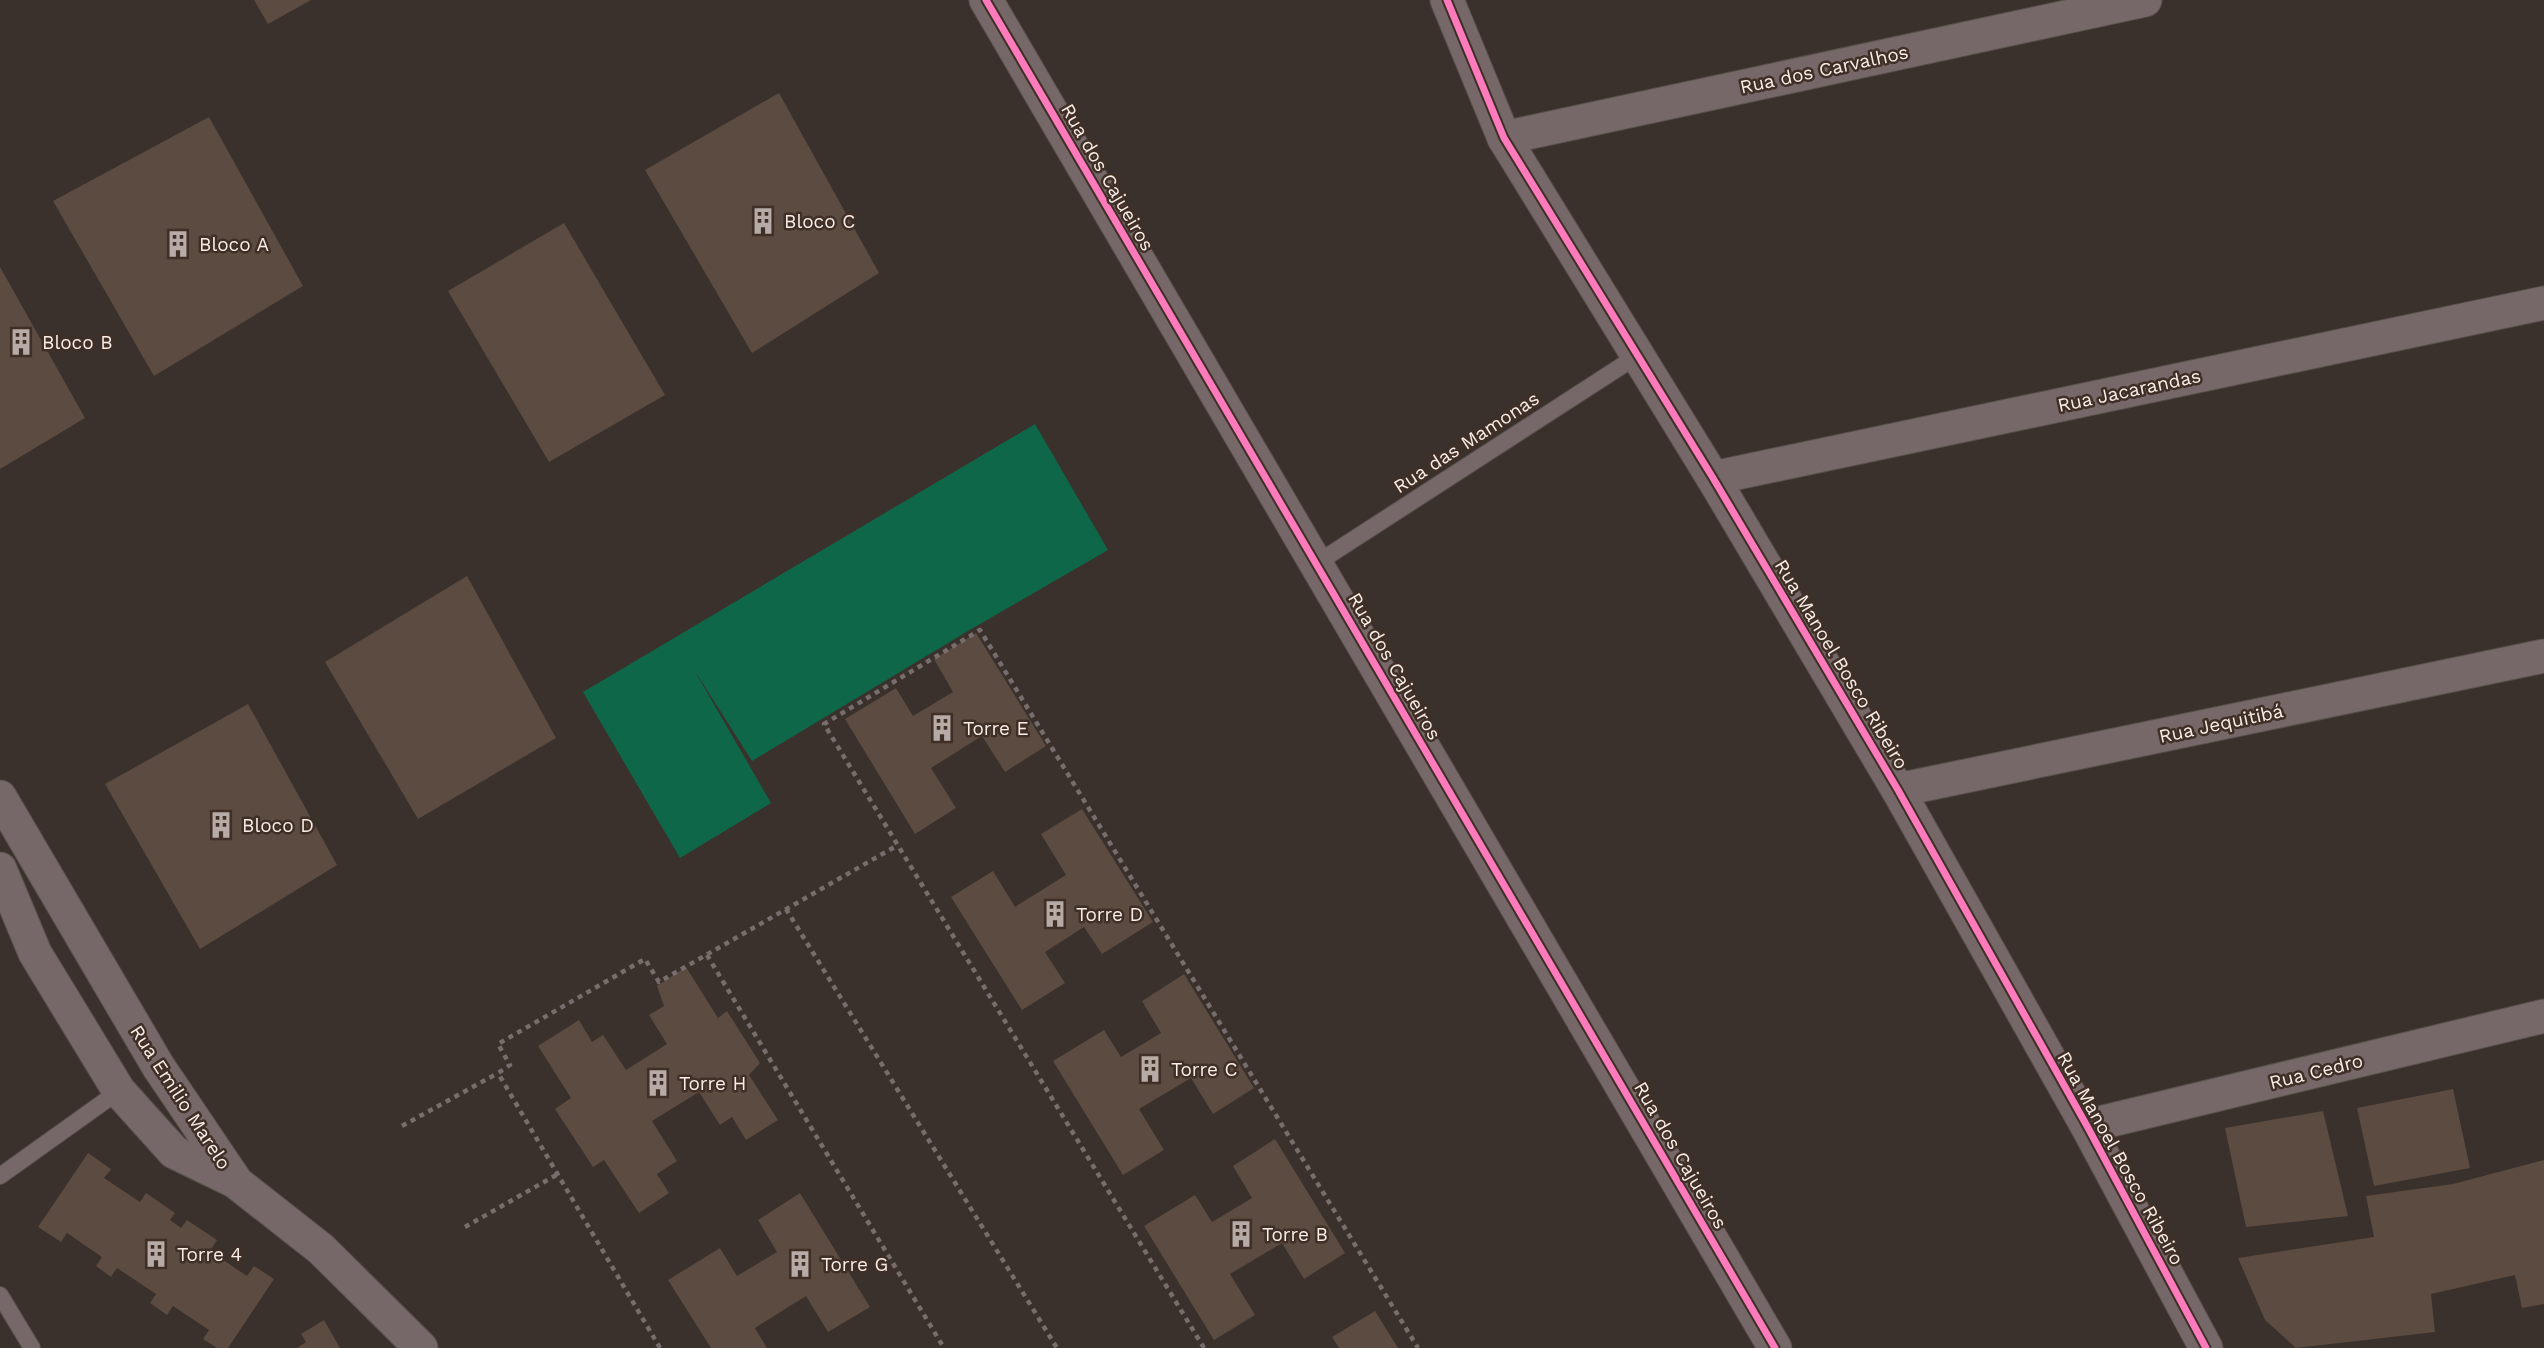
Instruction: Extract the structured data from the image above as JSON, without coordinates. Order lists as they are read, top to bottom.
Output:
{
  "streets": {
    "street": [
      "Rua dos Carvalhos",
      "Rua dos Cajueiros",
      "Rua Jacarandas",
      "Rua Manoel Bosco Ribeiro",
      "Rua Jequitibá",
      "Rua Cedro",
      "Rua Emilio Marelo"
    ],
    "lane": ["Rua das Mamonas"]
  },
  "crossings": [
    ["Rua dos Carvalhos", "Rua Manoel Bosco Ribeiro"],
    ["Rua dos Cajueiros", "Rua das Mamonas"],
    ["Rua Jacarandas", "Rua Manoel Bosco Ribeiro"],
    ["Rua das Mamonas", "Rua Manoel Bosco Ribeiro"],
    ["Rua Manoel Bosco Ribeiro", "Rua Jequitibá"],
    ["Rua Manoel Bosco Ribeiro", "Rua Cedro"]
  ],
  "places": {
    "building": [
      "Bloco C",
      "Bloco A",
      "Bloco B",
      "Torre E",
      "Bloco D",
      "Torre D",
      "Torre C",
      "Torre H",
      "Torre B",
      "Torre 4",
      "Torre G"
    ]
  }
}
